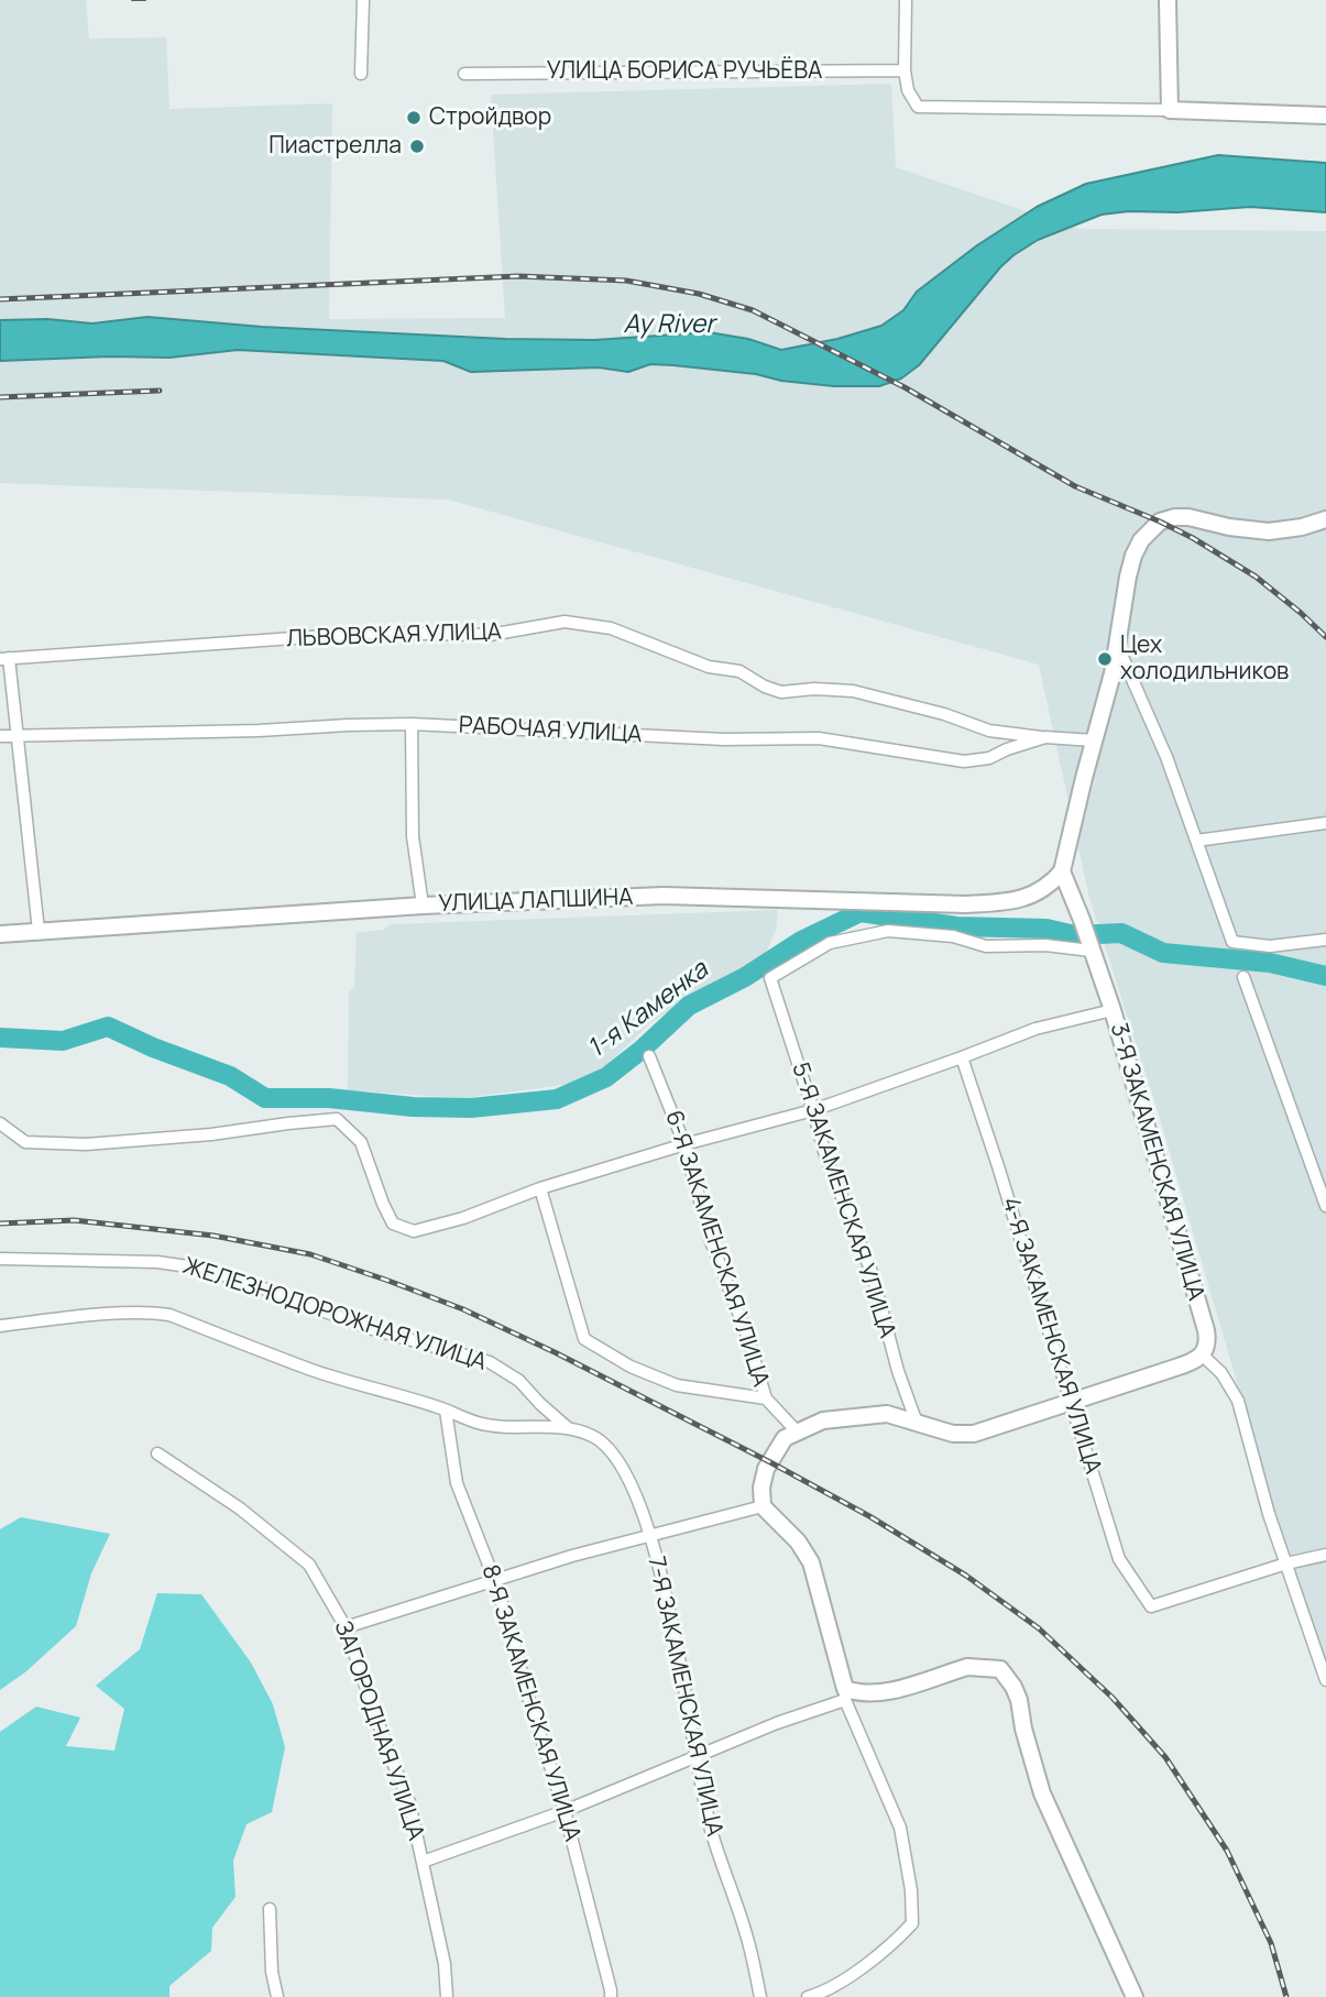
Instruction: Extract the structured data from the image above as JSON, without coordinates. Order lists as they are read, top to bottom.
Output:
{
  "streets": {
    "street": [
      "УЛИЦА БОРИСА РУЧЬЁВА",
      "ЛЬВОВСКАЯ УЛИЦА",
      "РАБОЧАЯ УЛИЦА",
      "УЛИЦА ЛАПШИНА",
      "3-Я ЗАКАМЕНСКАЯ УЛИЦА",
      "5-Я ЗАКАМЕНСКАЯ УЛИЦА",
      "6-Я ЗАКАМЕНСКАЯ УЛИЦА",
      "ЖЕЛЕЗНОДОРОЖНАЯ УЛИЦА",
      "4-Я ЗАКАМЕНСКАЯ УЛИЦА",
      "7-Я ЗАКАМЕНСКАЯ УЛИЦА",
      "8-Я ЗАКАМЕНСКАЯ УЛИЦА",
      "ЗАГОРОДНАЯ УЛИЦА"
    ]
  },
  "crossings": [
    ["ЛЬВОВСКАЯ УЛИЦА", "РАБОЧАЯ УЛИЦА"],
    ["УЛИЦА ЛАПШИНА", "3-Я ЗАКАМЕНСКАЯ УЛИЦА"],
    ["3-Я ЗАКАМЕНСКАЯ УЛИЦА", "5-Я ЗАКАМЕНСКАЯ УЛИЦА"],
    ["ЖЕЛЕЗНОДОРОЖНАЯ УЛИЦА", "7-Я ЗАКАМЕНСКАЯ УЛИЦА"]
  ],
  "water": ["Ay River", "1-я Каменка"],
  "places": ["Стройдвор", "Пиастрелла", "Цех холодильников"]
}
